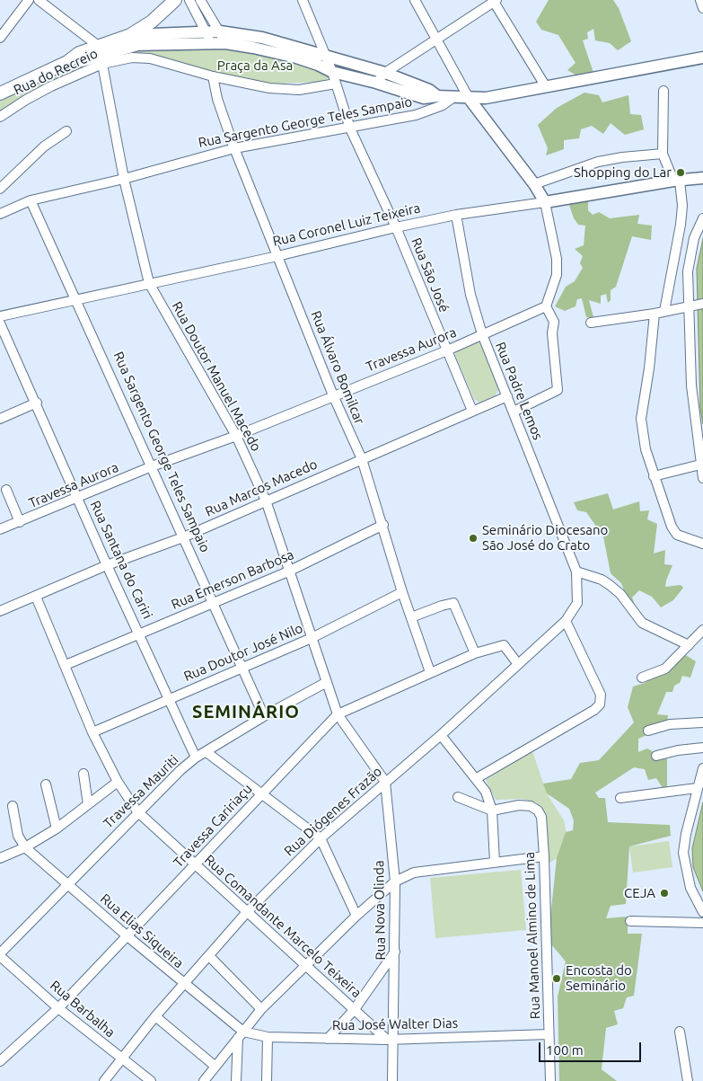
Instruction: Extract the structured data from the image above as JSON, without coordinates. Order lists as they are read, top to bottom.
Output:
{
  "streets": {
    "main road": ["Rua Coronel Luiz Teixeira"],
    "street": [
      "Rua do Recreio",
      "Rua Sargento George Teles Sampaio",
      "Rua São José",
      "Travessa Aurora",
      "Rua Álvaro Bomilcar",
      "Rua Doutor Manuel Macedo",
      "Rua Padre Lemos",
      "Rua Marcos Macedo",
      "Rua Santana do Cariri",
      "Rua Emerson Barbosa",
      "Rua Doutor José Nilo",
      "Travessa Mauriti",
      "Rua Diógenes Frazão",
      "Travessa Caririaçu",
      "Rua Nova Olinda",
      "Rua Comandante Marcelo Teixeira",
      "Rua Elias Siqueira",
      "Rua Manoel Almino de Lima",
      "Rua Barbalha",
      "Rua José Walter Dias"
    ]
  },
  "crossings": [
    ["Rua do Recreio", "Rua São José"],
    ["Rua do Recreio", "Rua Álvaro Bomilcar"],
    ["Rua do Recreio", "Rua Doutor Manuel Macedo"],
    ["Rua Sargento George Teles Sampaio", "Rua Coronel Luiz Teixeira"],
    ["Rua Sargento George Teles Sampaio", "Rua São José"],
    ["Rua Sargento George Teles Sampaio", "Travessa Aurora"],
    ["Rua Sargento George Teles Sampaio", "Rua Álvaro Bomilcar"],
    ["Rua Sargento George Teles Sampaio", "Rua Doutor Manuel Macedo"],
    ["Rua Sargento George Teles Sampaio", "Rua Marcos Macedo"],
    ["Rua Sargento George Teles Sampaio", "Rua Emerson Barbosa"],
    ["Rua Sargento George Teles Sampaio", "Rua Doutor José Nilo"],
    ["Rua Sargento George Teles Sampaio", "Travessa Mauriti"],
    ["Rua Coronel Luiz Teixeira", "Rua São José"],
    ["Rua Coronel Luiz Teixeira", "Rua Álvaro Bomilcar"],
    ["Rua Coronel Luiz Teixeira", "Rua Doutor Manuel Macedo"],
    ["Rua Coronel Luiz Teixeira", "Rua Padre Lemos"],
    ["Rua São José", "Travessa Aurora"],
    ["Rua São José", "Rua Marcos Macedo"],
    ["Travessa Aurora", "Rua Álvaro Bomilcar"],
    ["Travessa Aurora", "Rua Doutor Manuel Macedo"],
    ["Travessa Aurora", "Rua Padre Lemos"],
    ["Travessa Aurora", "Rua Santana do Cariri"],
    ["Rua Álvaro Bomilcar", "Rua Marcos Macedo"],
    ["Rua Álvaro Bomilcar", "Rua Emerson Barbosa"],
    ["Rua Álvaro Bomilcar", "Rua Doutor José Nilo"],
    ["Rua Álvaro Bomilcar", "Travessa Caririaçu"],
    ["Rua Doutor Manuel Macedo", "Rua Marcos Macedo"],
    ["Rua Doutor Manuel Macedo", "Rua Emerson Barbosa"],
    ["Rua Doutor Manuel Macedo", "Rua Doutor José Nilo"],
    ["Rua Doutor Manuel Macedo", "Travessa Mauriti"],
    ["Rua Doutor Manuel Macedo", "Rua Diógenes Frazão"],
    ["Rua Doutor Manuel Macedo", "Travessa Caririaçu"],
    ["Rua Doutor Manuel Macedo", "Rua Nova Olinda"],
    ["Rua Padre Lemos", "Rua Marcos Macedo"],
    ["Rua Padre Lemos", "Rua Diógenes Frazão"],
    ["Rua Marcos Macedo", "Rua Santana do Cariri"],
    ["Rua Marcos Macedo", "Rua Comandante Marcelo Teixeira"],
    ["Rua Santana do Cariri", "Rua Emerson Barbosa"],
    ["Rua Santana do Cariri", "Rua Doutor José Nilo"],
    ["Rua Santana do Cariri", "Travessa Mauriti"],
    ["Rua Emerson Barbosa", "Rua Comandante Marcelo Teixeira"],
    ["Rua Doutor José Nilo", "Rua Comandante Marcelo Teixeira"],
    ["Travessa Mauriti", "Rua Comandante Marcelo Teixeira"],
    ["Travessa Mauriti", "Rua Elias Siqueira"],
    ["Travessa Mauriti", "Rua Barbalha"],
    ["Rua Diógenes Frazão", "Travessa Caririaçu"],
    ["Rua Diógenes Frazão", "Rua Nova Olinda"],
    ["Rua Diógenes Frazão", "Rua Comandante Marcelo Teixeira"],
    ["Rua Diógenes Frazão", "Rua Elias Siqueira"],
    ["Rua Diógenes Frazão", "Rua Barbalha"],
    ["Travessa Caririaçu", "Rua Comandante Marcelo Teixeira"],
    ["Travessa Caririaçu", "Rua Elias Siqueira"],
    ["Travessa Caririaçu", "Rua Barbalha"],
    ["Rua Nova Olinda", "Rua Comandante Marcelo Teixeira"],
    ["Rua Nova Olinda", "Rua José Walter Dias"],
    ["Rua Comandante Marcelo Teixeira", "Rua José Walter Dias"],
    ["Rua Elias Siqueira", "Rua José Walter Dias"],
    ["Rua Manoel Almino de Lima", "Rua José Walter Dias"]
  ],
  "districts": ["SEMINÁRIO"],
  "parks": ["Praça da Asa"],
  "places": [
    "Shopping do Lar",
    "Seminário Diocesano São José do Crato",
    "CEJA",
    "Encosta do Seminário"
  ],
  "scale_bar": "100 m"
}
